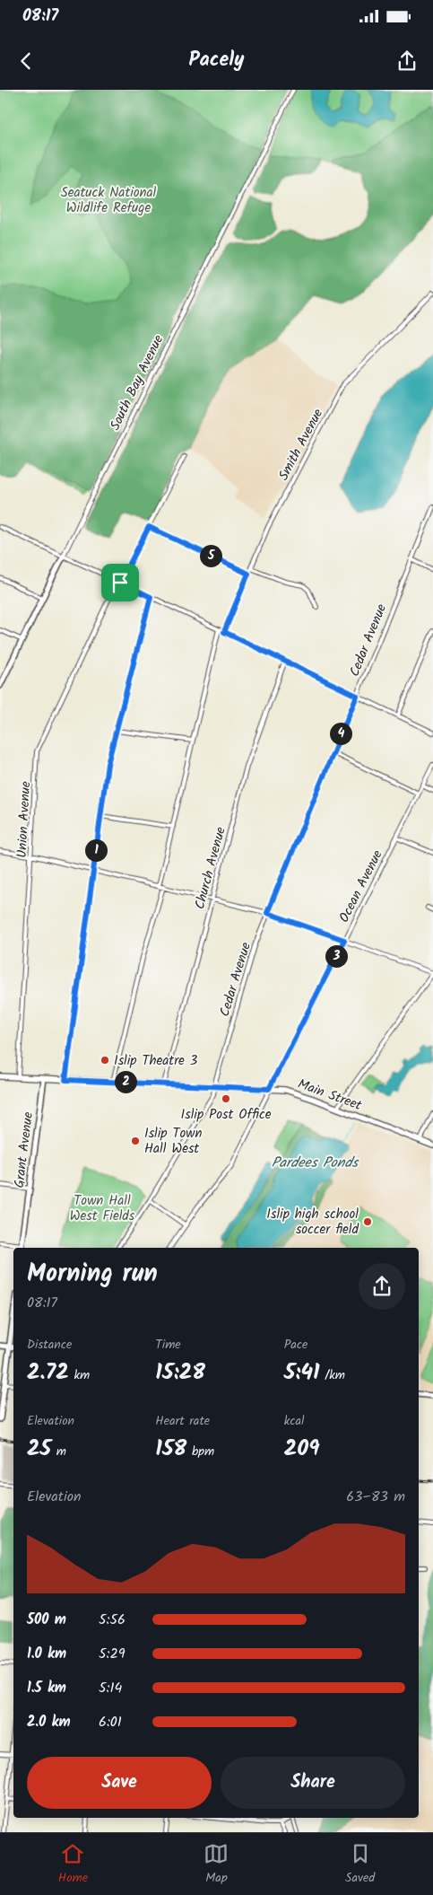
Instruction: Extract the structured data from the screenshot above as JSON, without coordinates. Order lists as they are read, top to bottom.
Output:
{
  "streets": {
    "main road": ["Main Street"],
    "street": [
      "South Bay Avenue",
      "Smith Avenue",
      "Cedar Avenue",
      "Union Avenue",
      "Church Avenue",
      "Ocean Avenue",
      "Grant Avenue"
    ]
  },
  "crossings": [
    ["Cedar Avenue", "Main Street"],
    ["Union Avenue", "Main Street"],
    ["Church Avenue", "Main Street"],
    ["Ocean Avenue", "Main Street"],
    ["Main Street", "Grant Avenue"]
  ],
  "water": ["Pardees Ponds"],
  "parks": ["Seatuck National Wildlife Refuge", "Town Hall West Fields"],
  "places": [
    "Islip Theatre 3",
    "Islip Post Office",
    "Islip Town Hall West",
    "Islip high school soccer field"
  ],
  "page": {
    "status": "08:17",
    "header": "Pacely",
    "pins": [
      "5",
      "4",
      "1",
      "3",
      "2"
    ],
    "heading": ["Morning run", "08:17"],
    "stats": [
      ["Distance", "2.72 km"],
      ["Time", "15:28"],
      ["Pace", "5:41 /km"],
      ["Elevation", "25 m"],
      ["Heart rate", "158 bpm"],
      ["kcal", "209"]
    ],
    "chart": ["Elevation", "63–83 m"],
    "list": [
      {
        "name": "500 m",
        "note": "5:56"
      },
      {
        "name": "1.0 km",
        "note": "5:29"
      },
      {
        "name": "1.5 km",
        "note": "5:14"
      },
      {
        "name": "2.0 km",
        "note": "6:01"
      }
    ],
    "buttons": ["Save", "Share"],
    "tabs": ["Home", "Map", "Saved"]
  }
}
